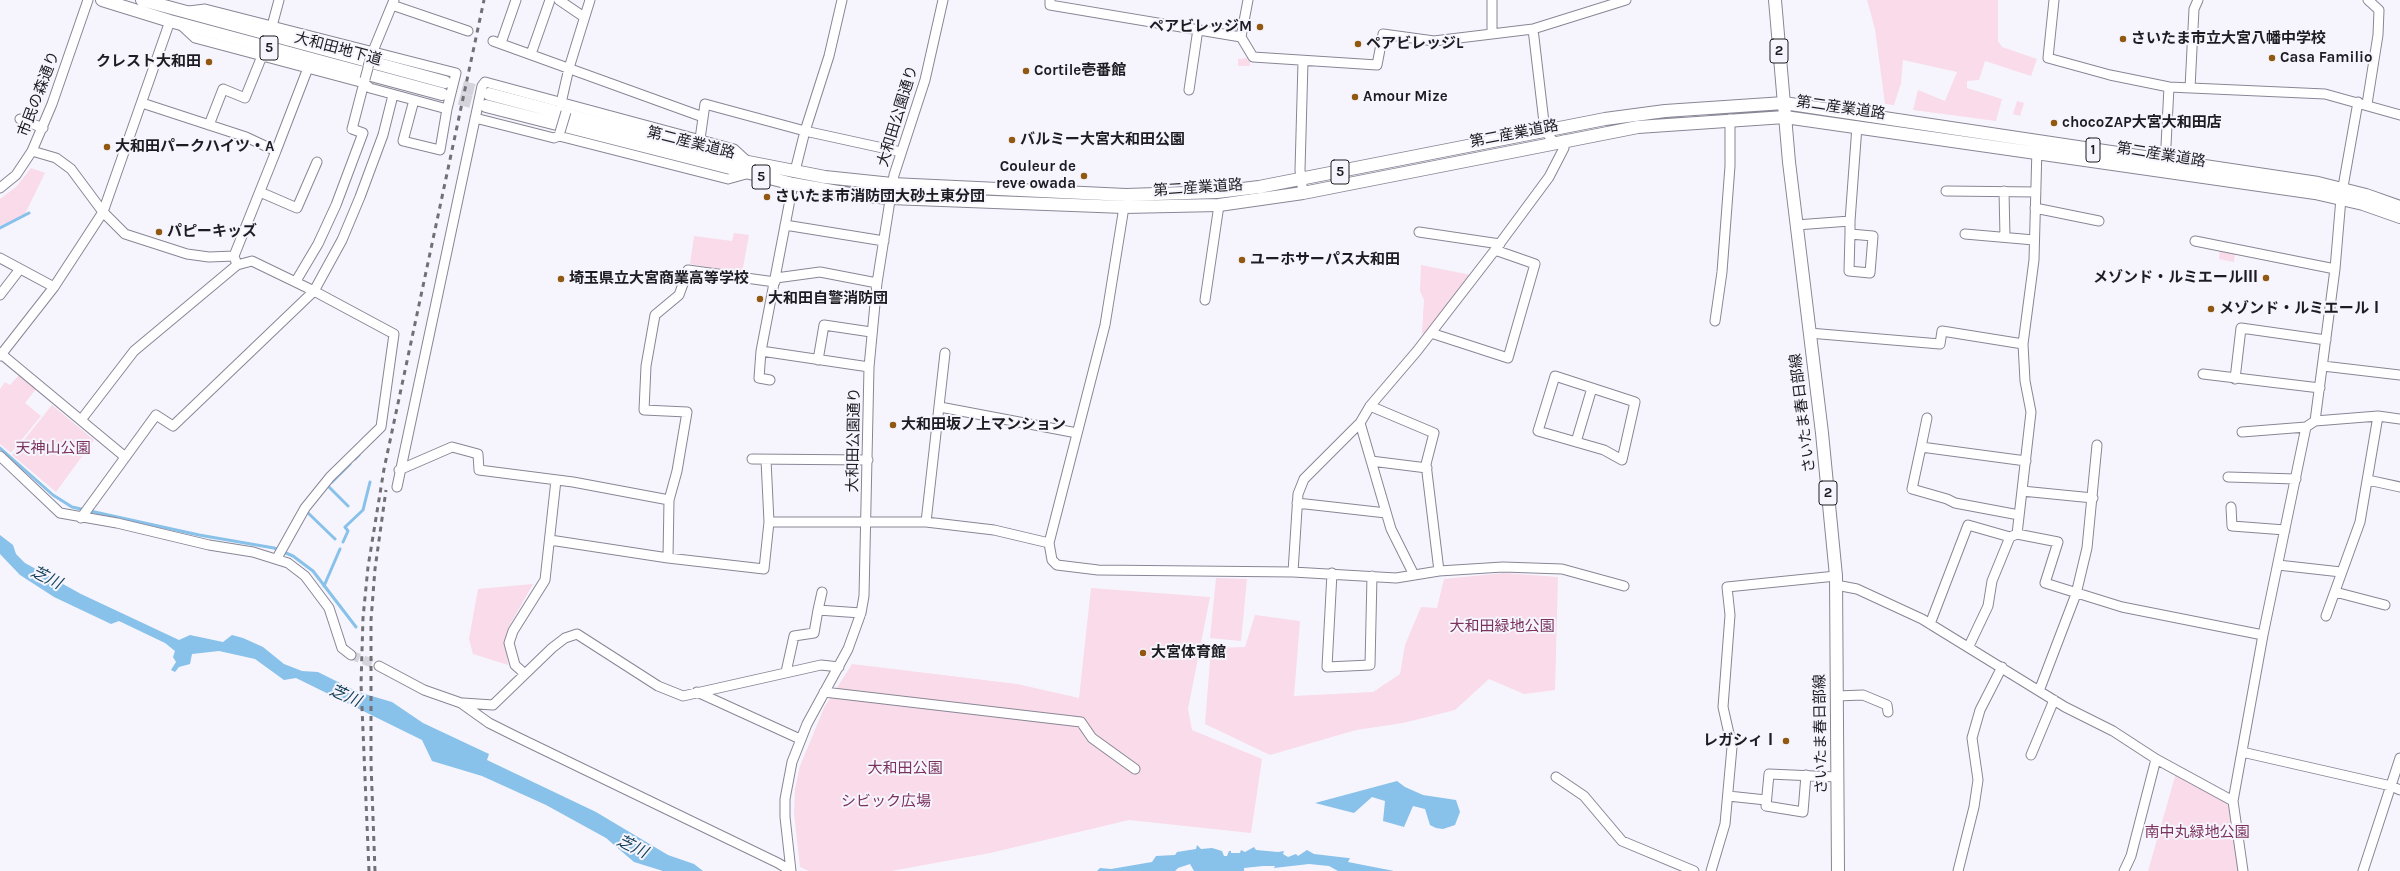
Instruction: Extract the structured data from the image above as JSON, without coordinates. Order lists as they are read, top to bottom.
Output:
{
  "streets": {
    "main road": [
      "5",
      "大和田地下道",
      "2",
      "第二産業道路",
      "1",
      "さいたま春日部線"
    ],
    "street": ["市民の森通り", "大和田公園通り"]
  },
  "crossings": [
    ["5", "大和田地下道"],
    ["5", "第二産業道路"],
    ["第二産業道路", "大和田公園通り"],
    ["第二産業道路", "さいたま春日部線"]
  ],
  "water": ["芝川"],
  "parks": [
    "天神山公園",
    "大和田緑地公園",
    "大和田公園",
    "シビック広場",
    "南中丸緑地公園"
  ],
  "places": [
    "ペアビレッジM",
    "さいたま市立大宮八幡中学校",
    "ペアビレッジL",
    "Casa Familio",
    "クレスト大和田",
    "Cortile壱番館",
    "Amour Mize",
    "chocoZAP大宮大和田店",
    "バルミー大宮大和田公園",
    "大和田パークハイツ・A",
    "Couleur de reve owada",
    "さいたま市消防団大砂土東分団",
    "パピーキッズ",
    "ユーホサーパス大和田",
    "メゾンド・ルミエールⅢ",
    "埼玉県立大宮商業高等学校",
    "大和田自警消防団",
    "メゾンド・ルミエールⅠ",
    "大和田坂ノ上マンション",
    "大宮体育館",
    "レガシィⅠ"
  ]
}
